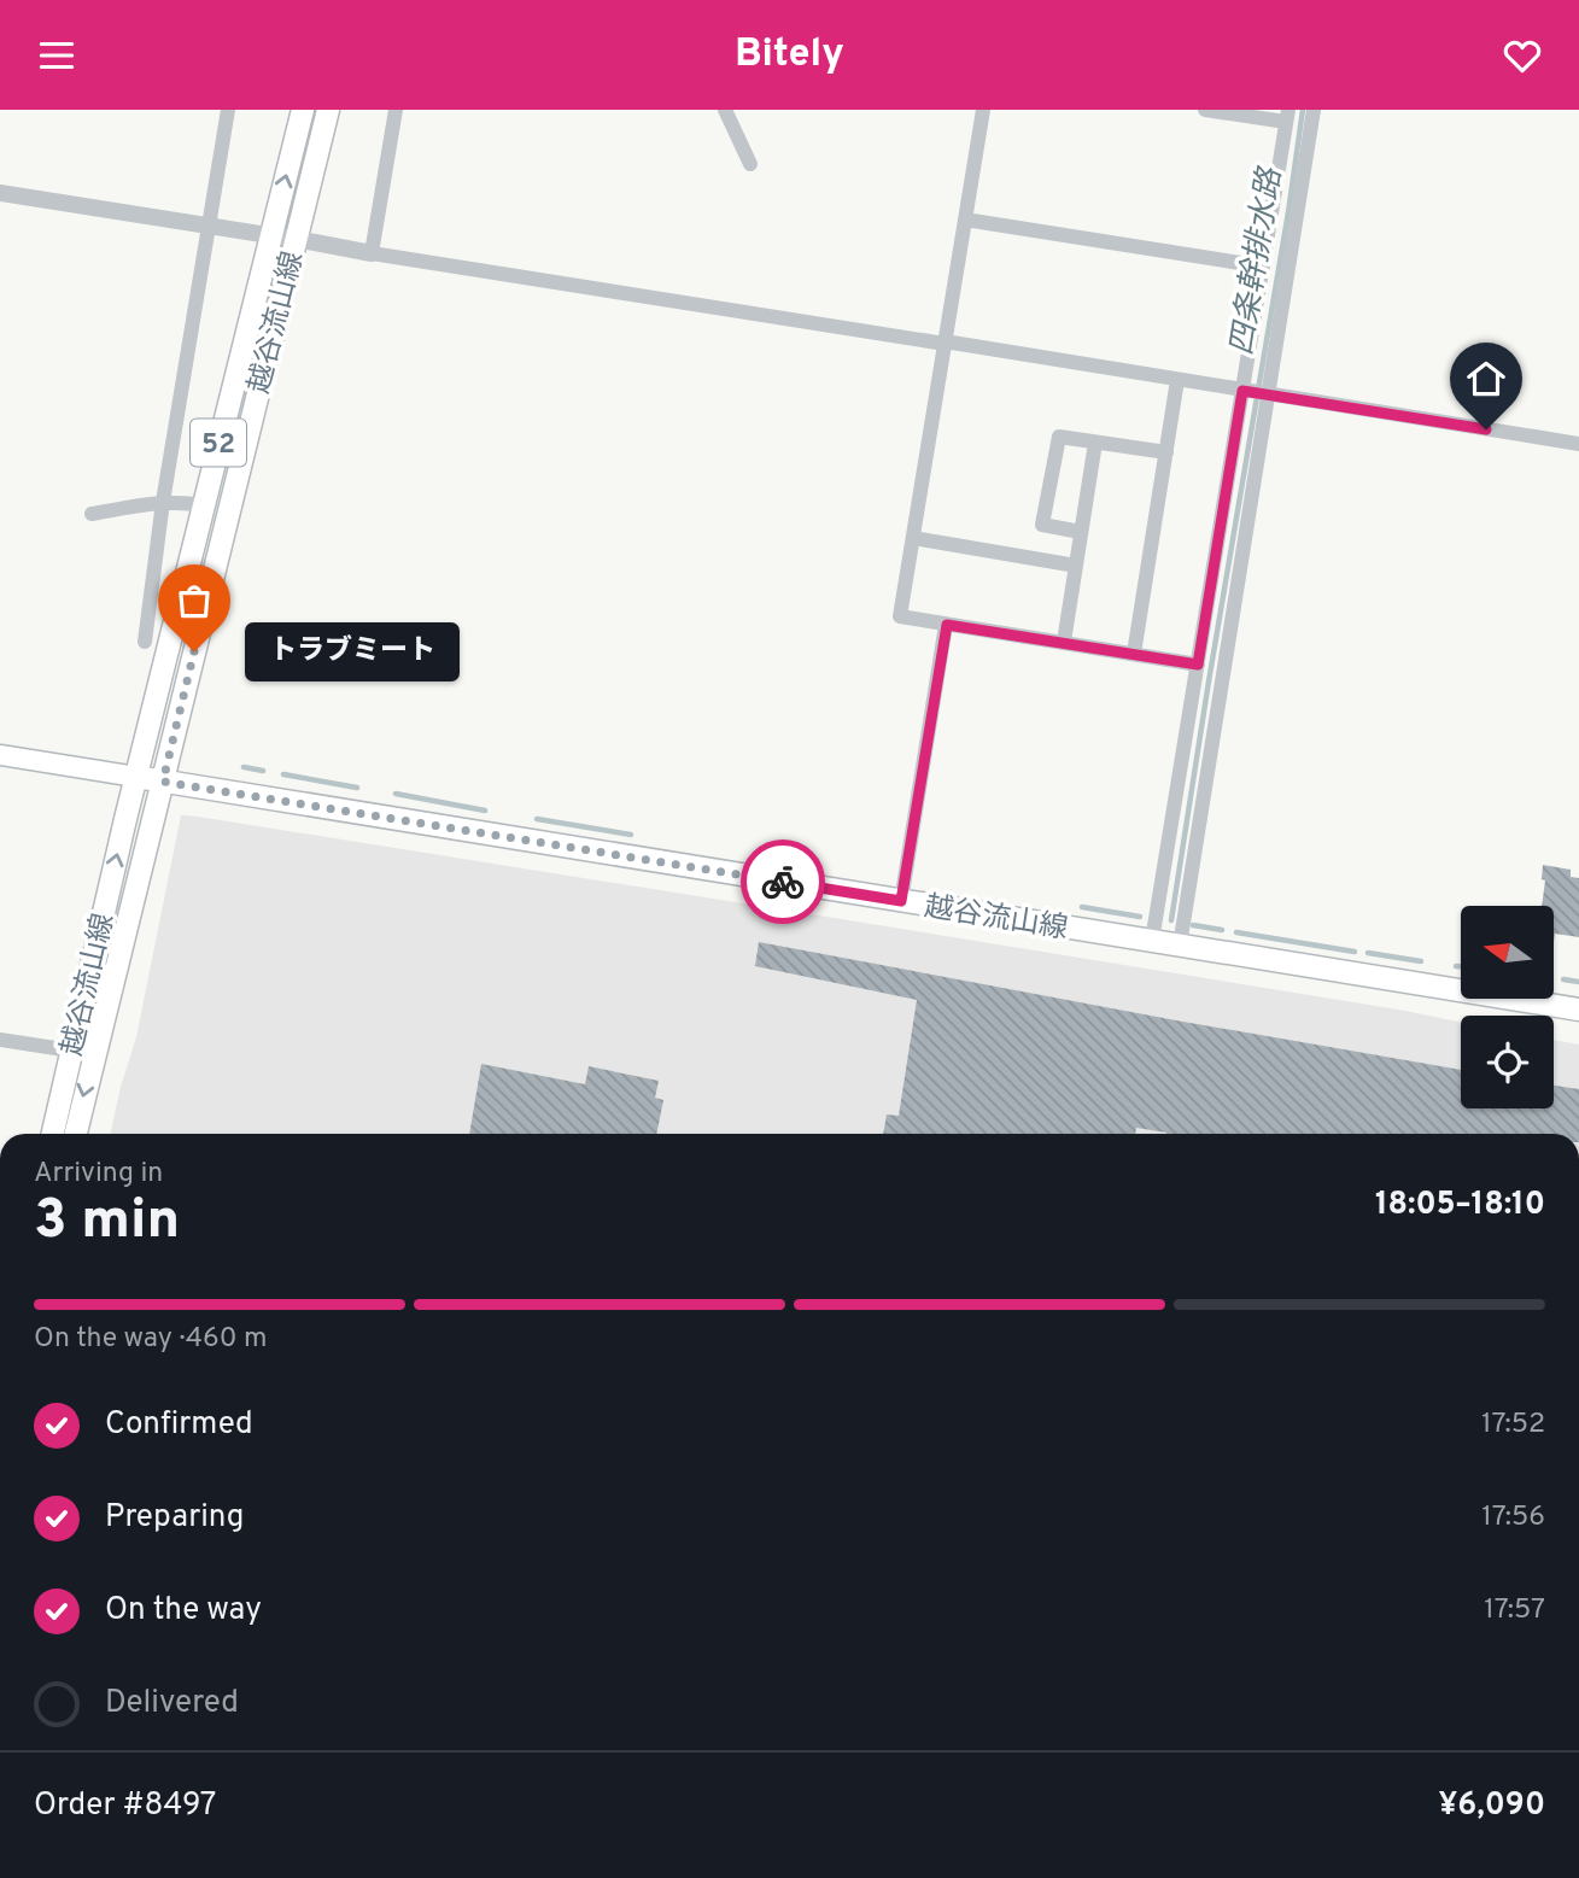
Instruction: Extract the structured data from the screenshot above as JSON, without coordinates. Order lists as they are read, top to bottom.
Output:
{
  "streets": {
    "main road": ["越谷流山線", "52"]
  },
  "water": ["四条幹排水路"],
  "places": ["トラブミート"],
  "north": "left",
  "page": {
    "header": "Bitely",
    "bubble": "トラブミート",
    "heading": ["3 min", "Arriving in", "18:05–18:10"],
    "panel": ["Order #8497", "¥6,090"],
    "bar": "On the way · 460 m",
    "list": [
      ["Confirmed", "17:52"],
      ["Preparing", "17:56"],
      ["On the way", "17:57"],
      "Delivered"
    ]
  }
}
